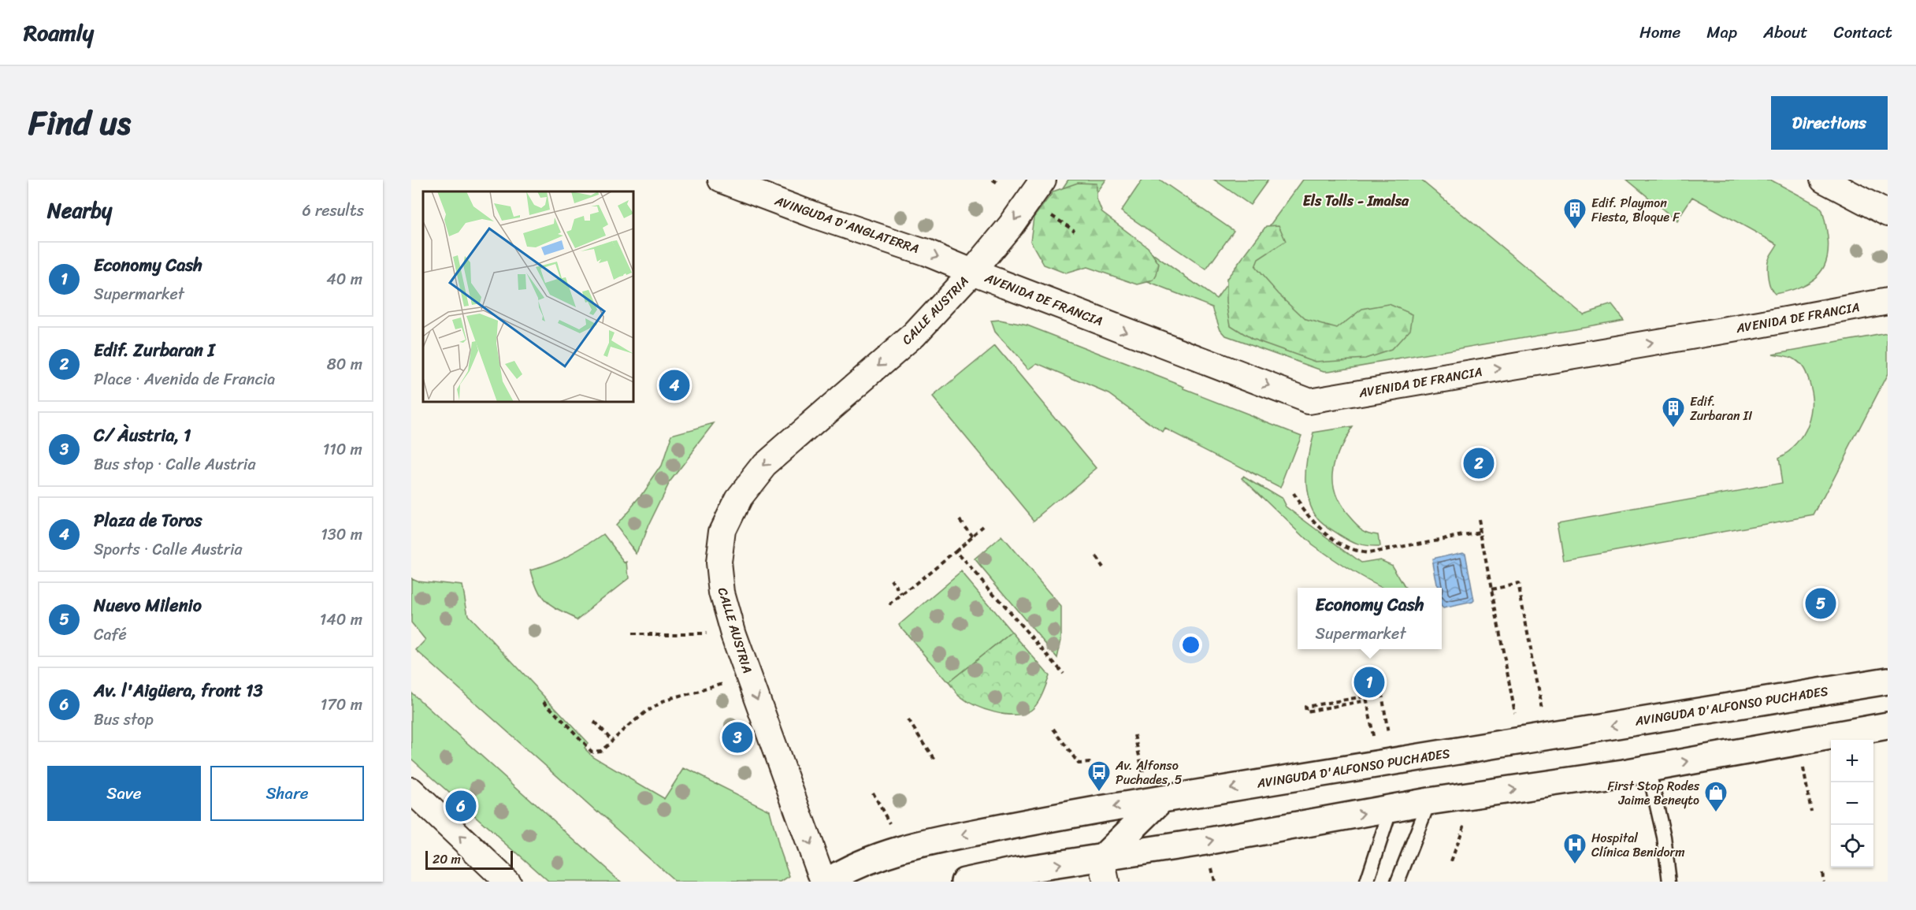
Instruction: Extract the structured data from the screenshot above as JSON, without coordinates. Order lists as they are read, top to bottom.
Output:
{
  "streets": {
    "main road": ["AVINGUDA D'ALFONSO PUCHADES"],
    "street": ["AVINGUDA D'ANGLATERRA", "AVENIDA DE FRANCIA", "CALLE AUSTRIA"]
  },
  "crossings": [
    ["AVINGUDA D'ANGLATERRA", "AVENIDA DE FRANCIA"],
    ["AVINGUDA D'ANGLATERRA", "CALLE AUSTRIA"],
    ["AVENIDA DE FRANCIA", "CALLE AUSTRIA"]
  ],
  "one_way": ["AVINGUDA D'ANGLATERRA", "AVENIDA DE FRANCIA", "CALLE AUSTRIA"],
  "districts": ["Els Tolls - Imalsa"],
  "places": {
    "building": ["Edif. Playmon Fiesta, Bloque F", "Edif. Zurbaran II"],
    "bus stop": ["Av. Alfonso Puchades, 5"],
    "shop": ["First Stop Rodes Jaime Beneyto"],
    "hospital": ["Hospital Clínica Benidorm"]
  },
  "scale_bar": "20 m",
  "page": {
    "header": "Roamly",
    "nav": [
      "Home",
      "Map",
      "About",
      "Contact"
    ],
    "title": "Find us",
    "buttons": [
      "Directions",
      ["Save", "Share"]
    ],
    "heading": ["Nearby", "6 results"],
    "list": [
      {
        "mark": "1",
        "name": "Economy Cash",
        "note": "Supermarket",
        "value": "40 m"
      },
      {
        "mark": "2",
        "name": "Edif. Zurbaran I",
        "note": "Place · Avenida de Francia",
        "value": "80 m"
      },
      {
        "mark": "3",
        "name": "C/ Àustria, 1",
        "note": "Bus stop · Calle Austria",
        "value": "110 m"
      },
      {
        "mark": "4",
        "name": "Plaza de Toros",
        "note": "Sports · Calle Austria",
        "value": "130 m"
      },
      {
        "mark": "5",
        "name": "Nuevo Milenio",
        "note": "Café",
        "value": "140 m"
      },
      {
        "mark": "6",
        "name": "Av. l'Aigüera, front 13",
        "note": "Bus stop",
        "value": "170 m"
      }
    ],
    "pins": [
      "4",
      "2",
      "5",
      "1",
      "3",
      "6"
    ],
    "popup": ["Economy Cash", "Supermarket"],
    "map_buttons": ["+", "−"],
    "scale": "20 m"
  }
}
